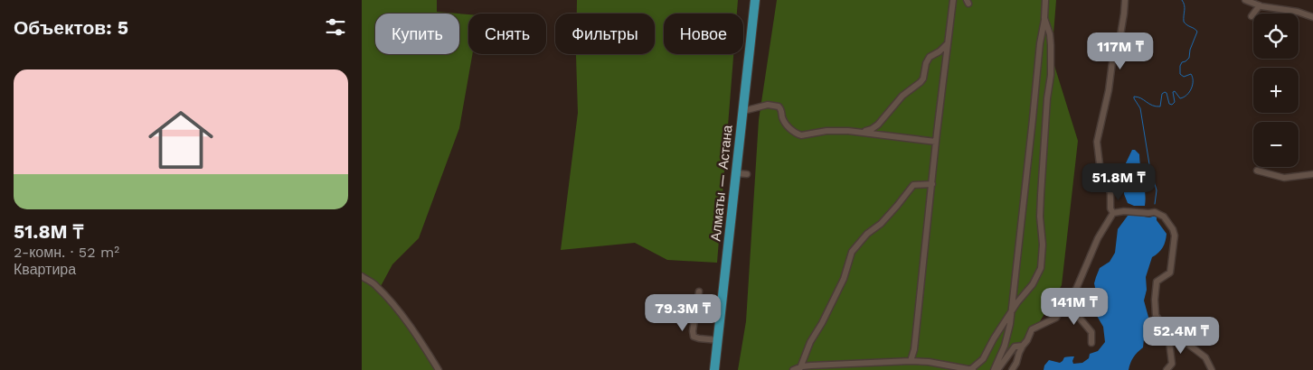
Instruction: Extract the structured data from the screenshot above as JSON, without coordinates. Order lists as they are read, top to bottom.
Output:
{
  "streets": {
    "highway": ["Алматы — Астана"]
  },
  "page": {
    "heading": "Объектов: 5",
    "map_buttons": ["+", "−"],
    "chip": [
      "Купить",
      "Снять",
      "Фильтры",
      "Новое"
    ],
    "price": [
      "117M ₸",
      "51.8M ₸",
      "141M ₸",
      "79.3M ₸",
      "52.4M ₸"
    ],
    "list": [
      {
        "name": "51.8M ₸",
        "note": "2-комн. · 52 m² · Квартира"
      }
    ]
  }
}
